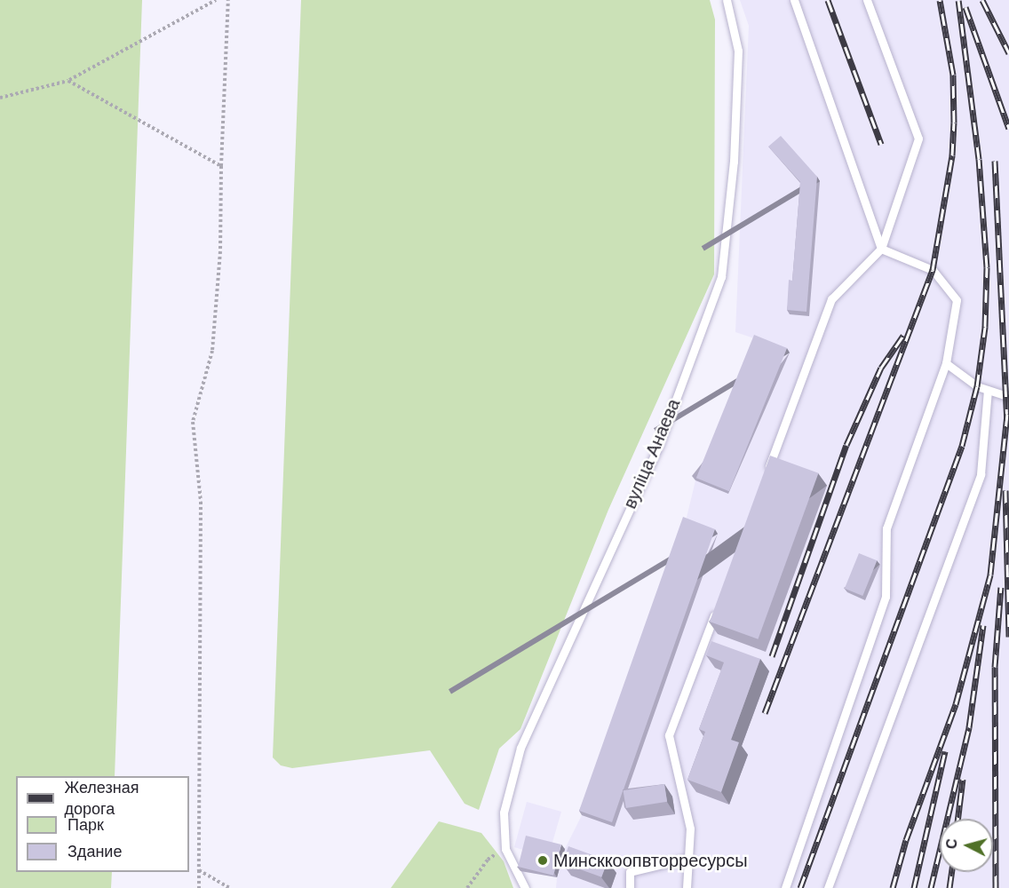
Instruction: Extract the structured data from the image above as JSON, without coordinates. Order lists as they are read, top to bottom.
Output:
{
  "streets": {
    "lane": ["вуліца Анаева"]
  },
  "places": ["Минсккоопвторресурсы"],
  "legend": ["Железная дорога", "Парк", "Здание"],
  "north": "left"
}
